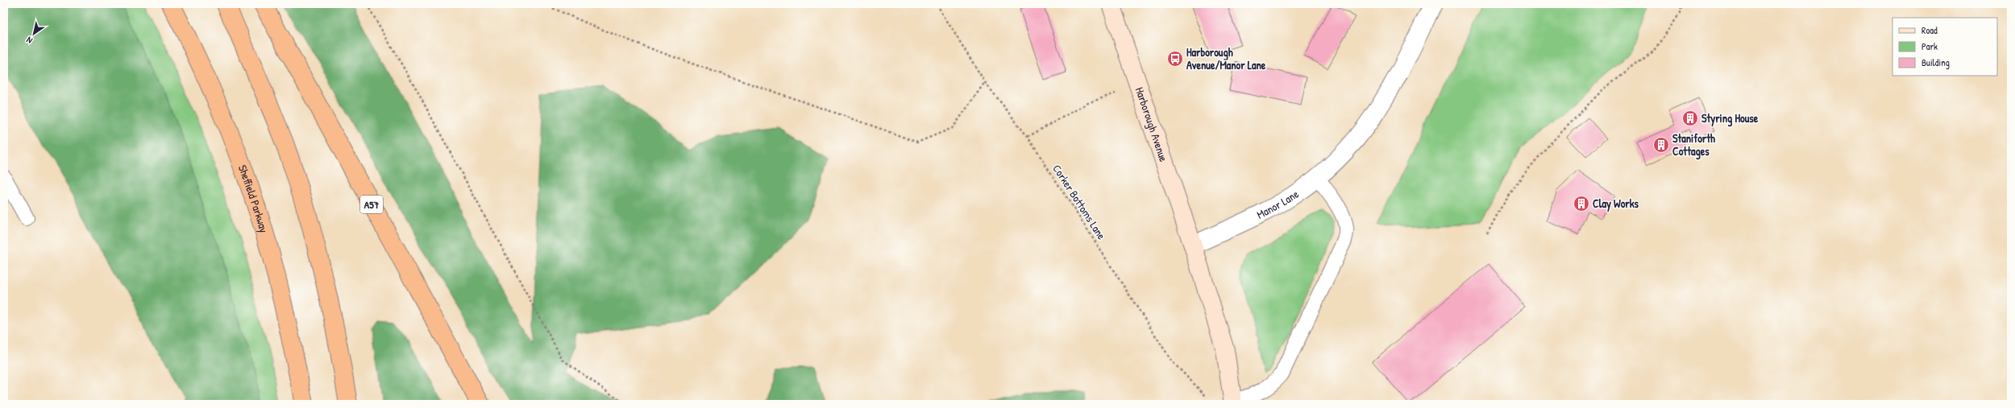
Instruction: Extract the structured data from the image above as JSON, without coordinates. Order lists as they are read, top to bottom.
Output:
{
  "streets": {
    "highway": ["Sheffield Parkway", "A57"],
    "street": ["Harborough Avenue", "Manor Lane"],
    "path": ["Corker Bottoms Lane"]
  },
  "crossings": [
    ["Harborough Avenue", "Manor Lane"]
  ],
  "places": {
    "bus stop": ["Harborough Avenue/Manor Lane"],
    "building": ["Styring House", "Staniforth Cottages", "Clay Works"]
  },
  "legend": ["Road", "Park", "Building"],
  "north": "bottom left"
}
